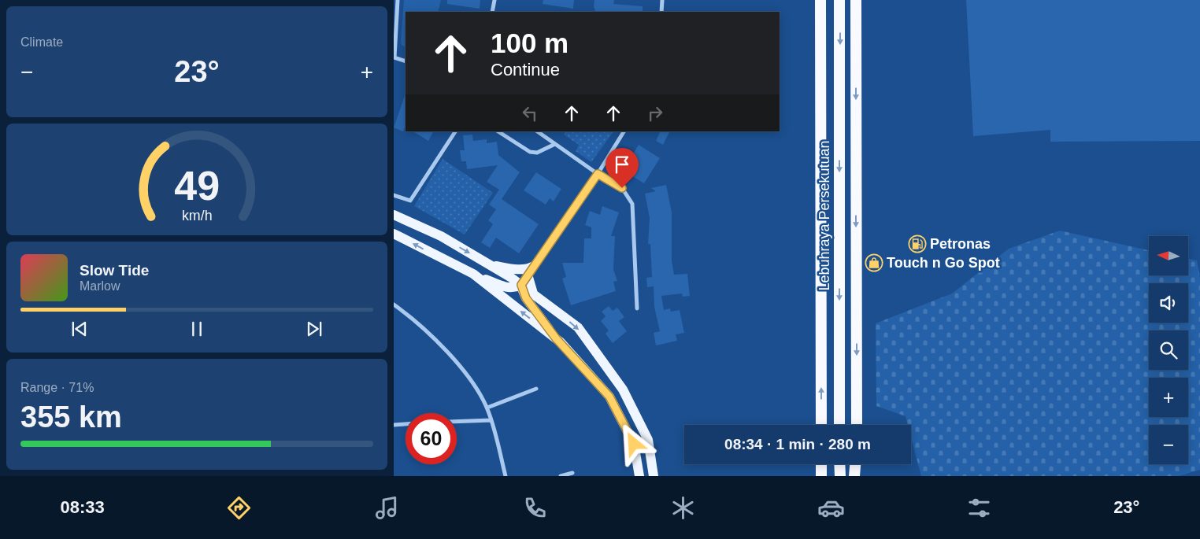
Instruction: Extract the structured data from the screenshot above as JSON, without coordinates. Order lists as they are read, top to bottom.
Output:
{
  "streets": {
    "highway": ["Lebuhraya Persekutuan"]
  },
  "places": {
    "fuel station": ["Petronas"],
    "shop": ["Touch n Go Spot"]
  },
  "north": "left",
  "page": {
    "tile": [
      "Climate",
      ["Range · 71%", "355 km"]
    ],
    "turn": ["100 m", "Continue"],
    "heat": ["−", "23°", "+"],
    "map_buttons": ["+", "−"],
    "song": ["Slow Tide", "Marlow"],
    "limit": "60",
    "trip": "08:34 · 1 min · 280 m",
    "tabs": ["08:33", "23°"],
    "gauge": ["49", "km/h"]
  }
}
